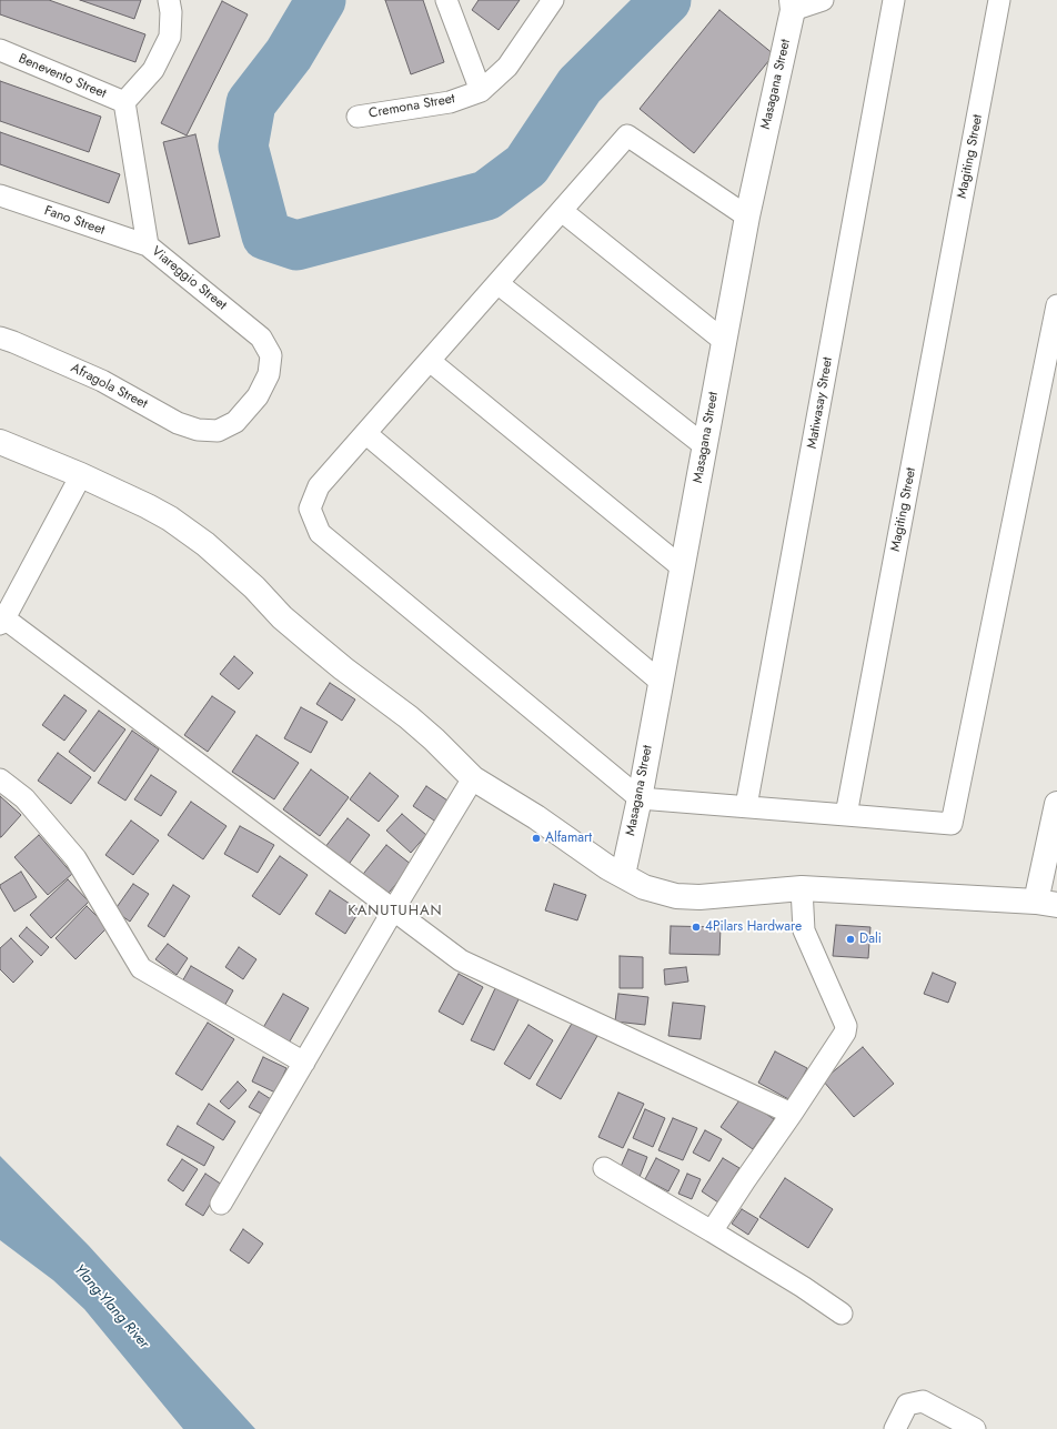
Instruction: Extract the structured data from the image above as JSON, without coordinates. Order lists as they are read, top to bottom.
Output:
{
  "streets": {
    "street": [
      "Benevento Street",
      "Masagana Street",
      "Cremona Street",
      "Magiting Street",
      "Fano Street",
      "Viareggio Street",
      "Afragola Street",
      "Matiwasay Street"
    ]
  },
  "crossings": [
    ["Benevento Street", "Viareggio Street"],
    ["Fano Street", "Viareggio Street"],
    ["Viareggio Street", "Afragola Street"]
  ],
  "districts": ["KANUTUHAN"],
  "water": ["Ylang-Ylang River"],
  "places": ["Alfamart", "4Pilars Hardware", "Dali"]
}
